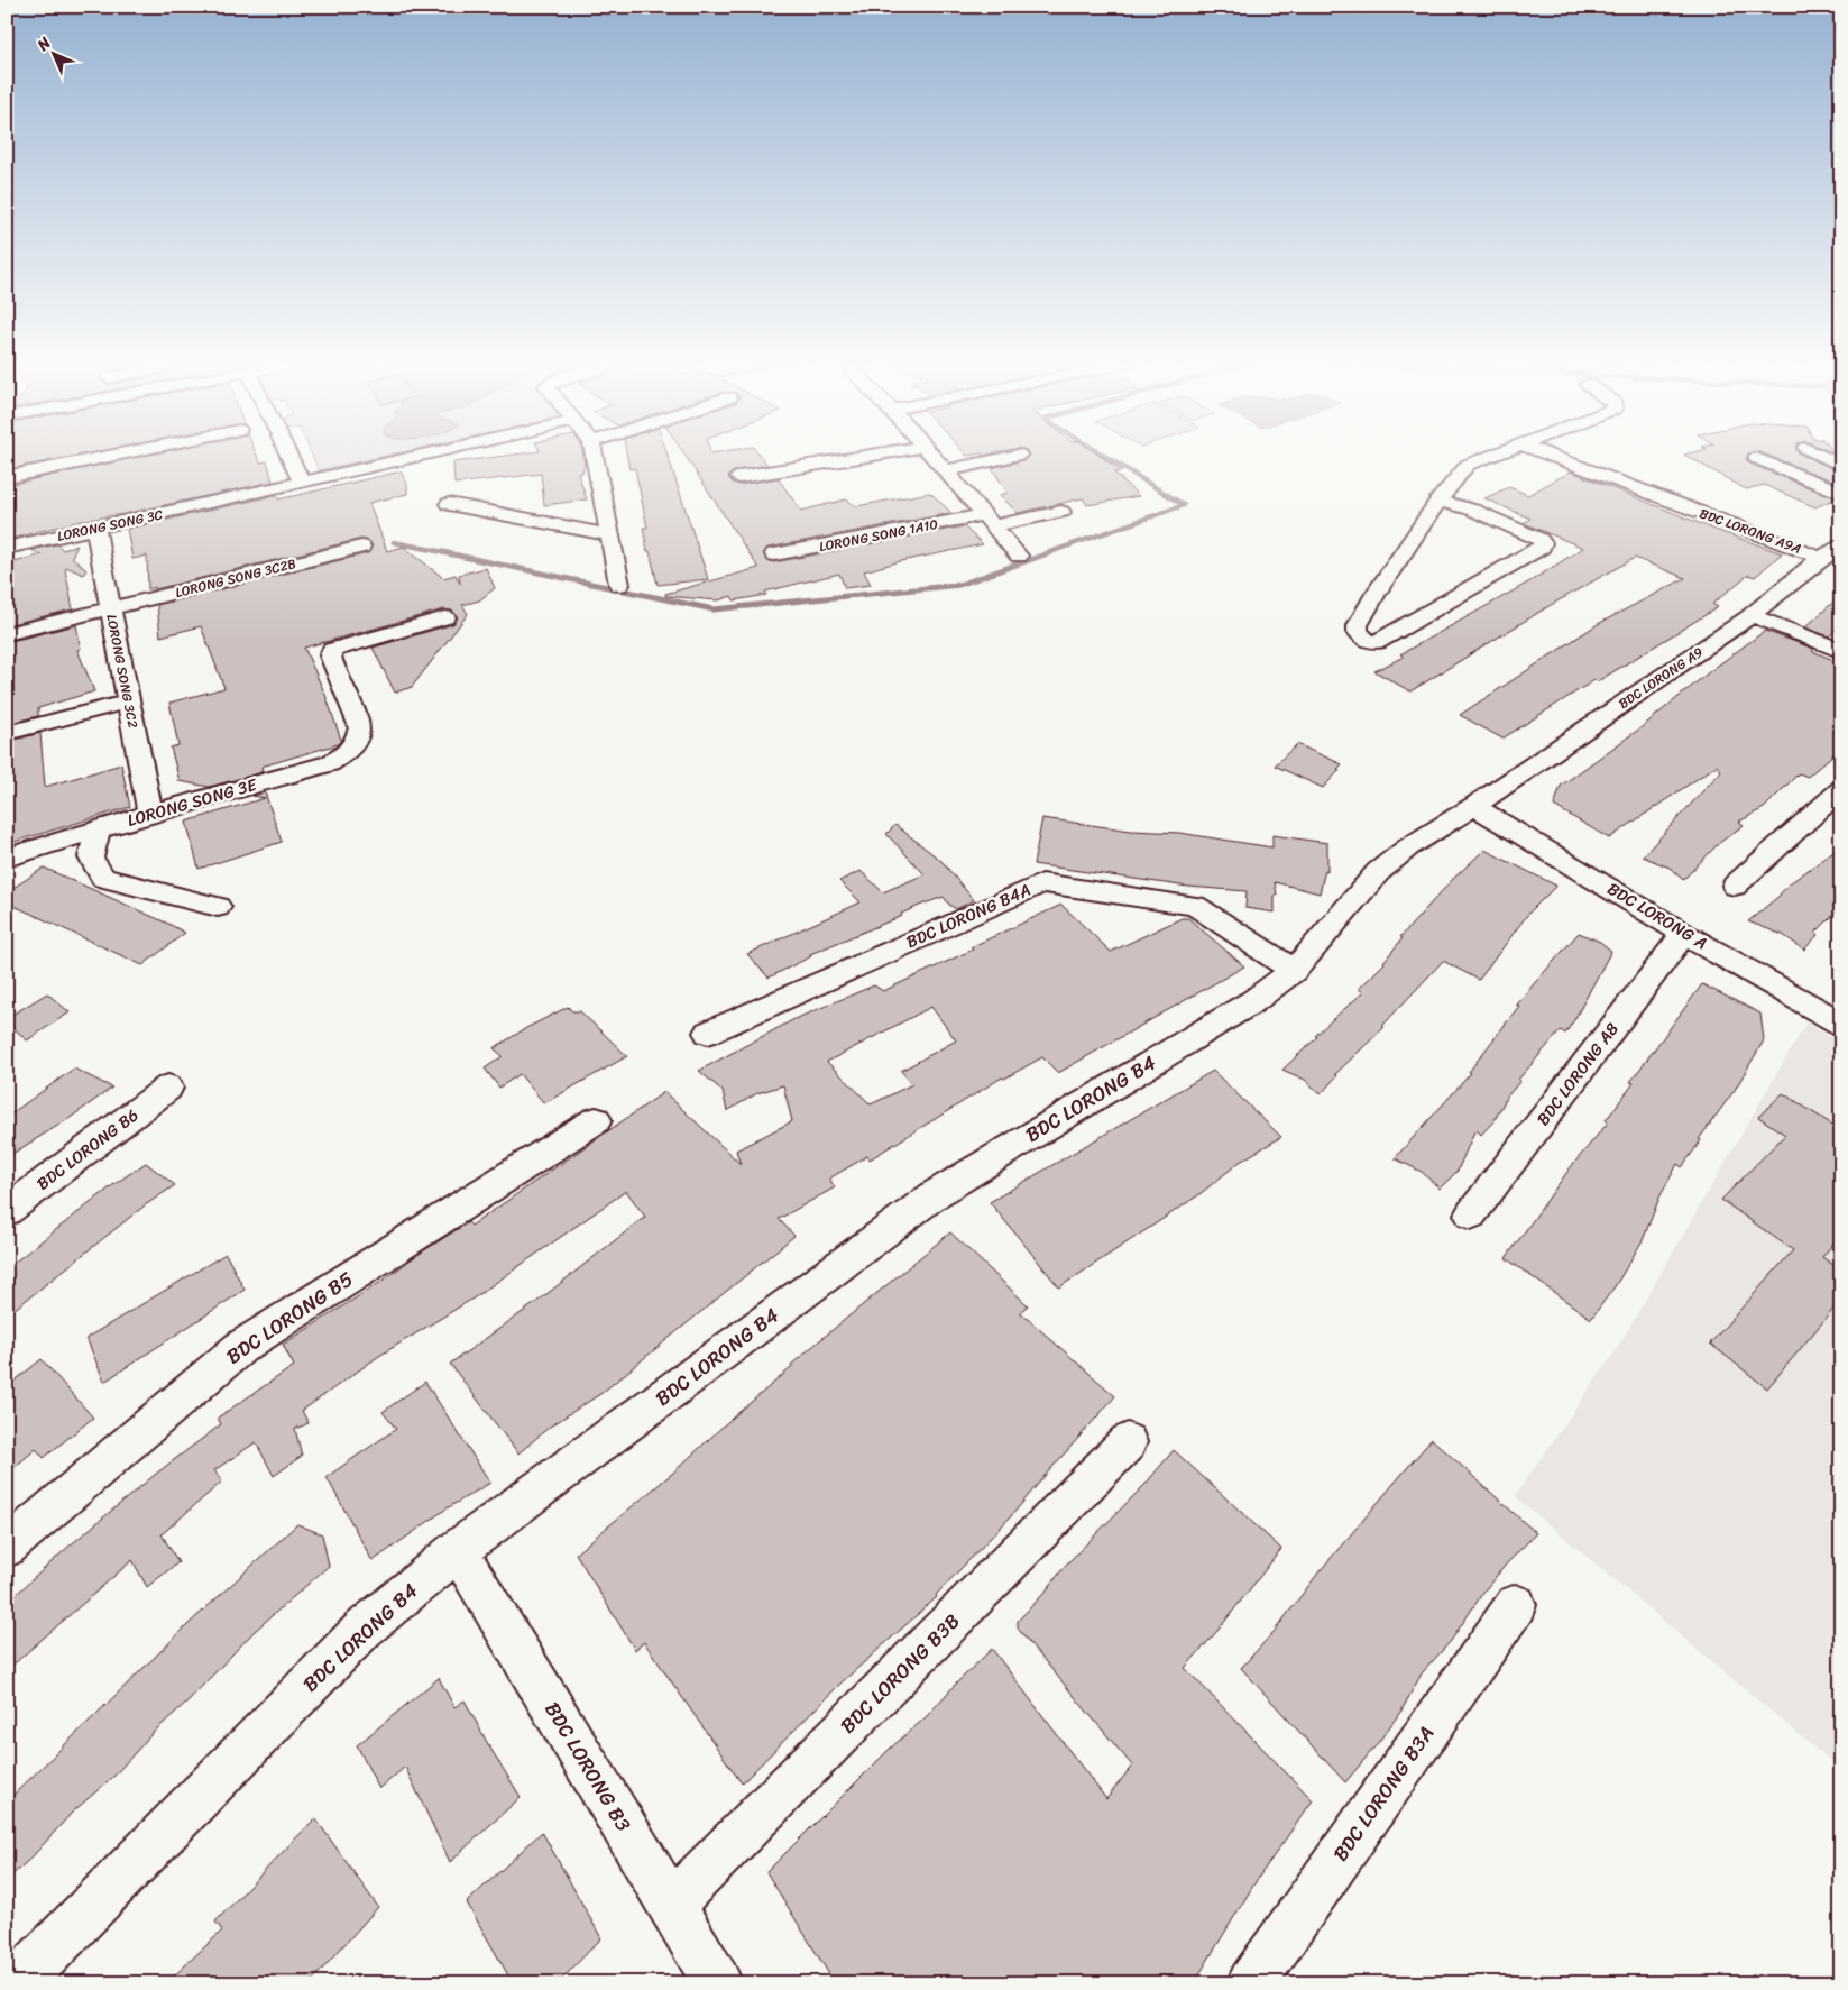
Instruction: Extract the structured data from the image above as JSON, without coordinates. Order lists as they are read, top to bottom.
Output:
{
  "streets": {
    "street": [
      "LORONG SONG 3C",
      "BDC LORONG A9A",
      "LORONG SONG 1A10",
      "LORONG SONG 3C2B",
      "LORONG SONG 3C2",
      "BDC LORONG A9",
      "LORONG SONG 3E",
      "BDC LORONG B4A",
      "BDC LORONG A",
      "BDC LORONG A8",
      "BDC LORONG B4",
      "BDC LORONG B6",
      "BDC LORONG B5",
      "BDC LORONG B3B",
      "BDC LORONG B3",
      "BDC LORONG B3A"
    ]
  },
  "crossings": [
    ["LORONG SONG 3C", "LORONG SONG 3C2"],
    ["BDC LORONG A9A", "BDC LORONG A9"],
    ["LORONG SONG 3C2B", "LORONG SONG 3C2"],
    ["LORONG SONG 3C2", "LORONG SONG 3E"],
    ["BDC LORONG A9", "BDC LORONG A"],
    ["BDC LORONG A9", "BDC LORONG B4"],
    ["BDC LORONG B4A", "BDC LORONG B4"],
    ["BDC LORONG A", "BDC LORONG A8"],
    ["BDC LORONG A", "BDC LORONG B4"],
    ["BDC LORONG B4", "BDC LORONG B3"],
    ["BDC LORONG B3B", "BDC LORONG B3"]
  ],
  "north": "top left"
}
